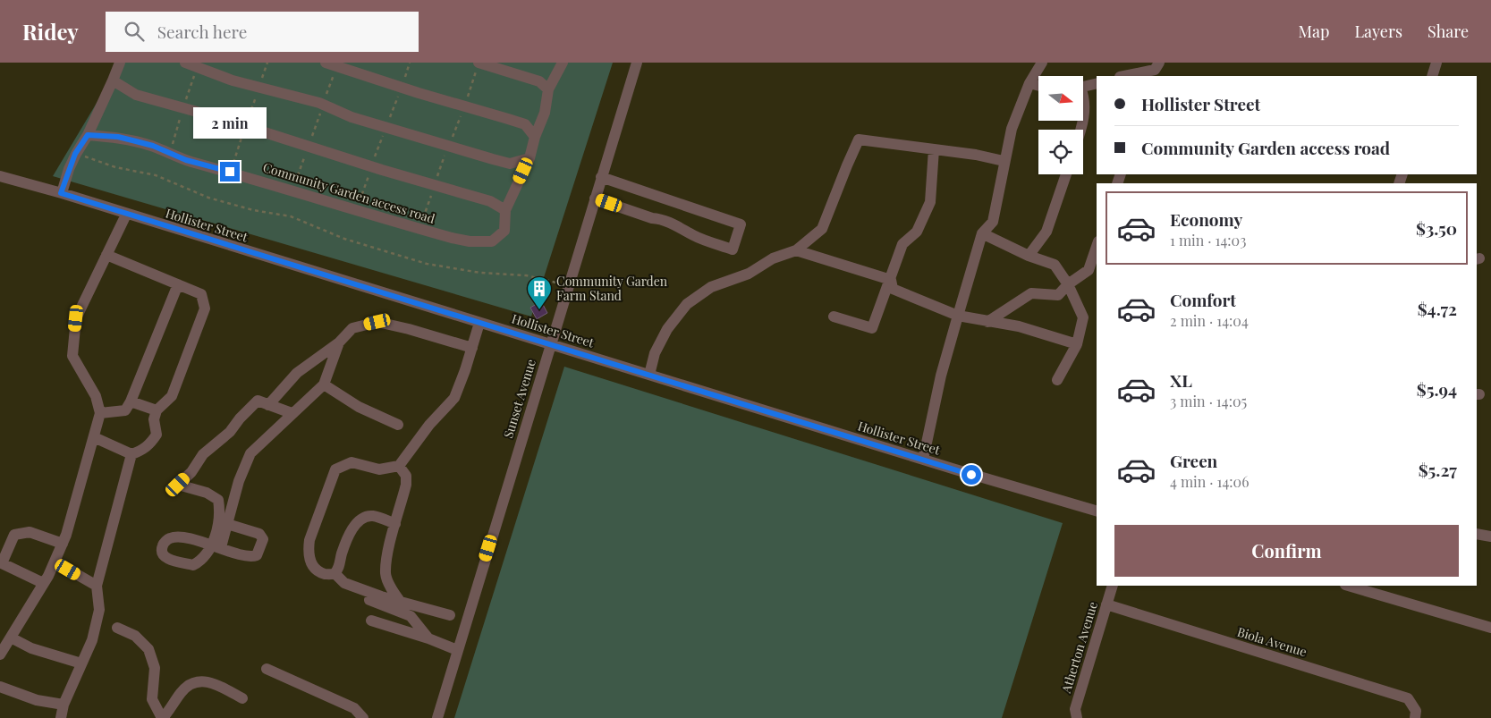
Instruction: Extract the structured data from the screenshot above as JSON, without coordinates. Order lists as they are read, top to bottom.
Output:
{
  "streets": {
    "street": [
      "Community Garden access road",
      "Hollister Street",
      "Sunset Avenue",
      "Biola Avenue",
      "Atherton Avenue"
    ]
  },
  "crossings": [
    ["Hollister Street", "Sunset Avenue"],
    ["Biola Avenue", "Atherton Avenue"]
  ],
  "places": {
    "building": ["Community Garden Farm Stand"]
  },
  "north": "right",
  "page": {
    "header": "Ridey",
    "search": "Search here",
    "nav": ["Map", "Layers", "Share"],
    "banner": ["Hollister Street", "Community Garden access road"],
    "bubble": "2 min",
    "list": [
      {
        "name": "Economy",
        "note": "1 min · 14:03",
        "value": "$3.50"
      },
      {
        "name": "Comfort",
        "note": "2 min · 14:04",
        "value": "$4.72"
      },
      {
        "name": "XL",
        "note": "3 min · 14:05",
        "value": "$5.94"
      },
      {
        "name": "Green",
        "note": "4 min · 14:06",
        "value": "$5.27"
      }
    ],
    "buttons": "Confirm"
  }
}
